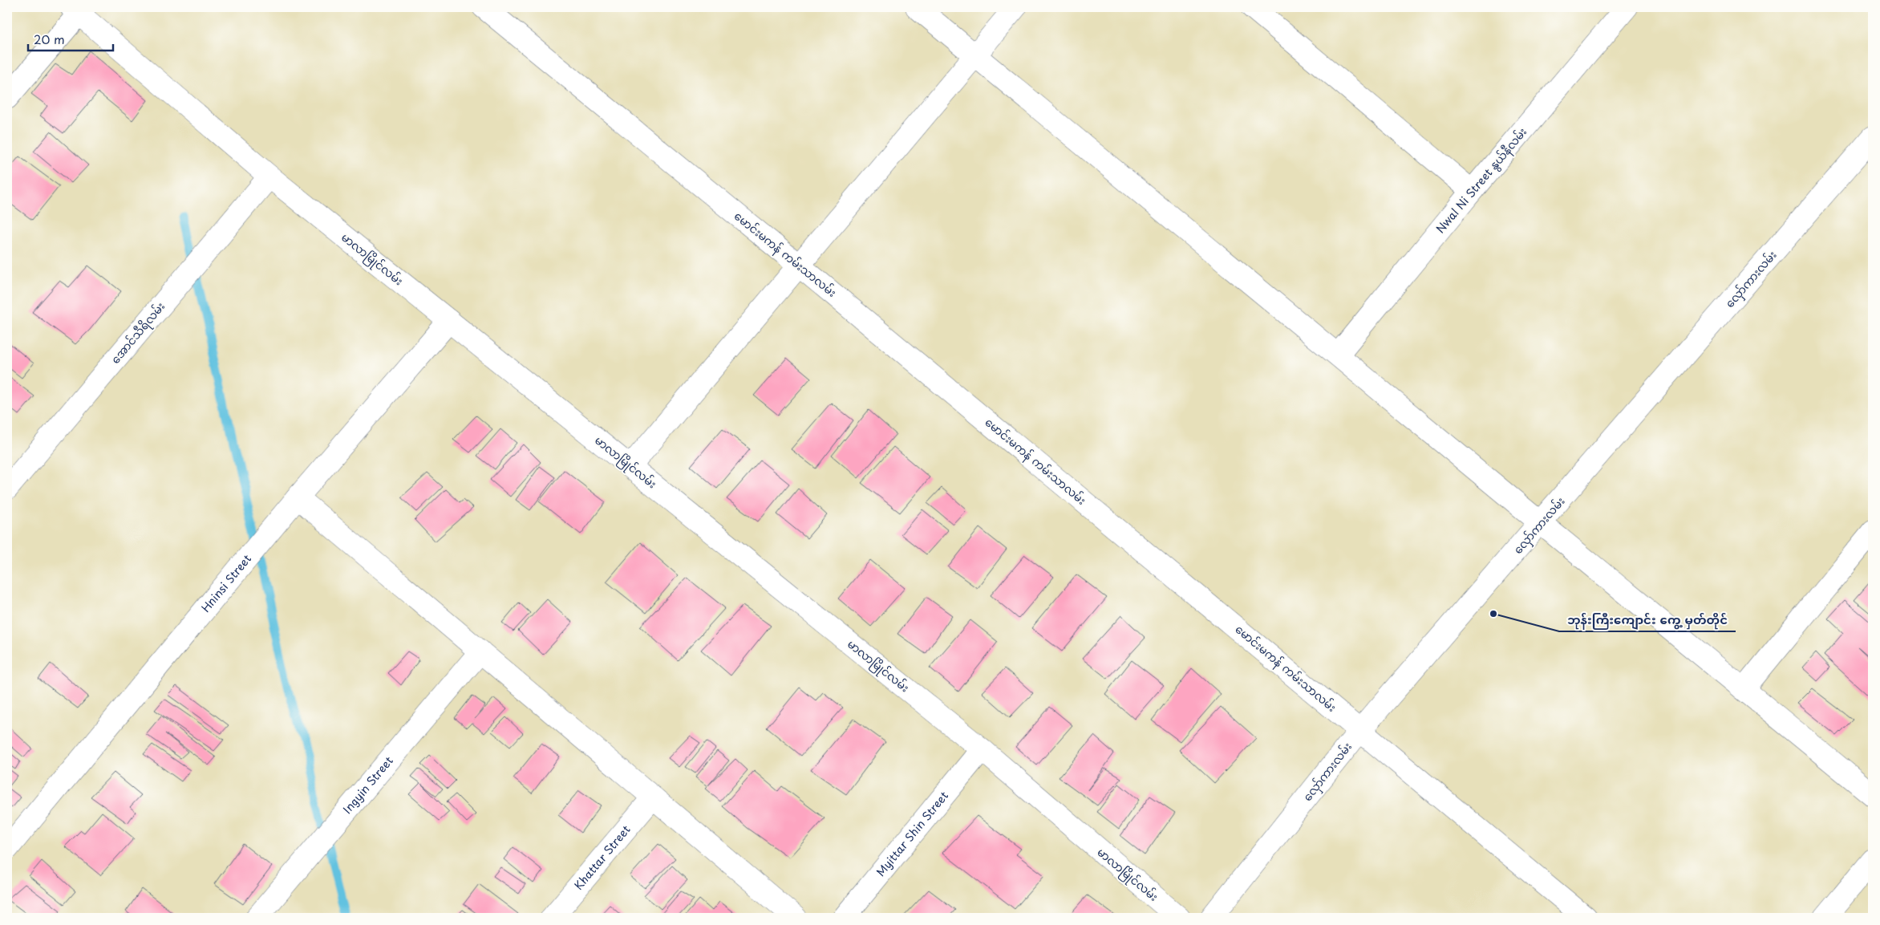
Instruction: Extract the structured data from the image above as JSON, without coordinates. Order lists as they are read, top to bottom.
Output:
{
  "streets": {
    "street": [
      "Nwal Ni Street နွယ်နီလမ်း",
      "မောင်းမကန် ကမ်းသာလမ်း",
      "မာလာမြိုင်လမ်း",
      "လှော်ကားလမ်း",
      "အောင်သီရိလမ်း",
      "Hninsi Street",
      "Ingyin Street",
      "Myittar Shin Street",
      "Khattar Street"
    ]
  },
  "crossings": [
    ["မောင်းမကန် ကမ်းသာလမ်း", "လှော်ကားလမ်း"],
    ["မာလာမြိုင်လမ်း", "အောင်သီရိလမ်း"],
    ["မာလာမြိုင်လမ်း", "Hninsi Street"],
    ["မာလာမြိုင်လမ်း", "Myittar Shin Street"]
  ],
  "places": ["ဘုန်းကြီးကျောင်း ကွေ့ မှတ်တိုင်"],
  "scale_bar": "20 m"
}
